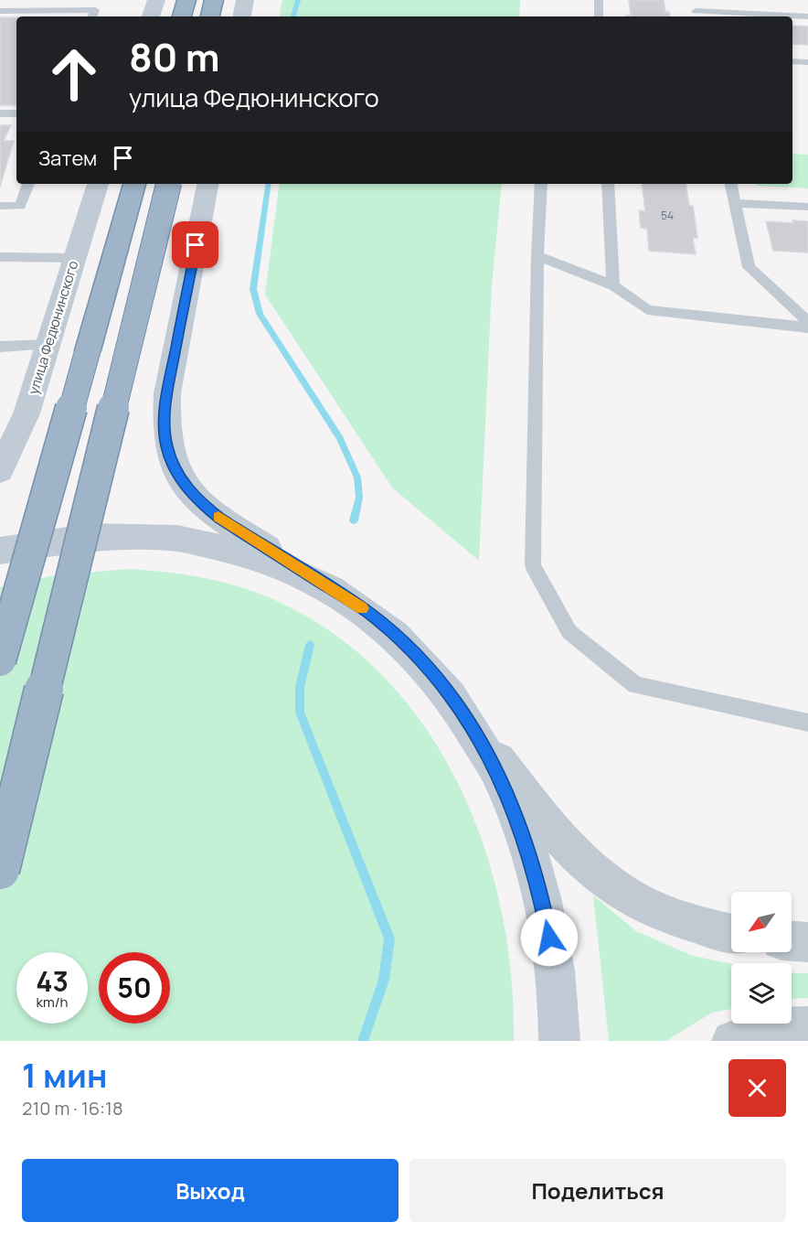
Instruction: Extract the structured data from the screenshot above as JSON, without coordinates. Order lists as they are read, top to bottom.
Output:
{
  "streets": {
    "main road": ["улица Федюнинского"]
  },
  "house_numbers": ["54"],
  "north": "bottom left",
  "page": {
    "turn": ["80 m", "улица Федюнинского"],
    "then": "Затем",
    "speed": "43 km/h",
    "limit": "50",
    "heading": ["1 мин", "210 m · 16:18"],
    "buttons": ["Выход", "Поделиться"]
  }
}
